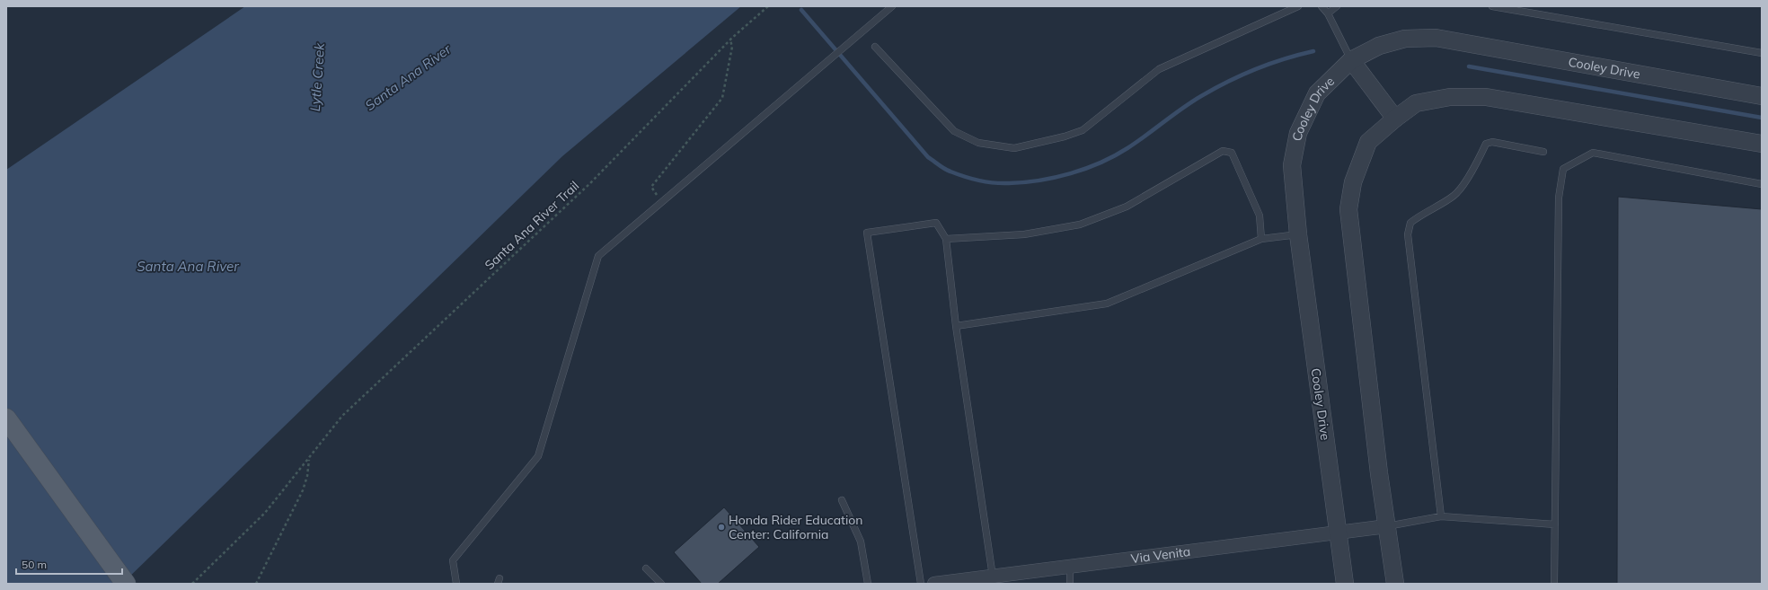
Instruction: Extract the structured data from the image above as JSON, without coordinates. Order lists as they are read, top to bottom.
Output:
{
  "streets": {
    "street": ["Cooley Drive", "Via Venita"],
    "path": ["Santa Ana River Trail"]
  },
  "crossings": [
    ["Cooley Drive", "Via Venita"]
  ],
  "water": ["Lytle Creek", "Santa Ana River"],
  "places": ["Honda Rider Education Center: California"],
  "scale_bar": "50 m"
}
